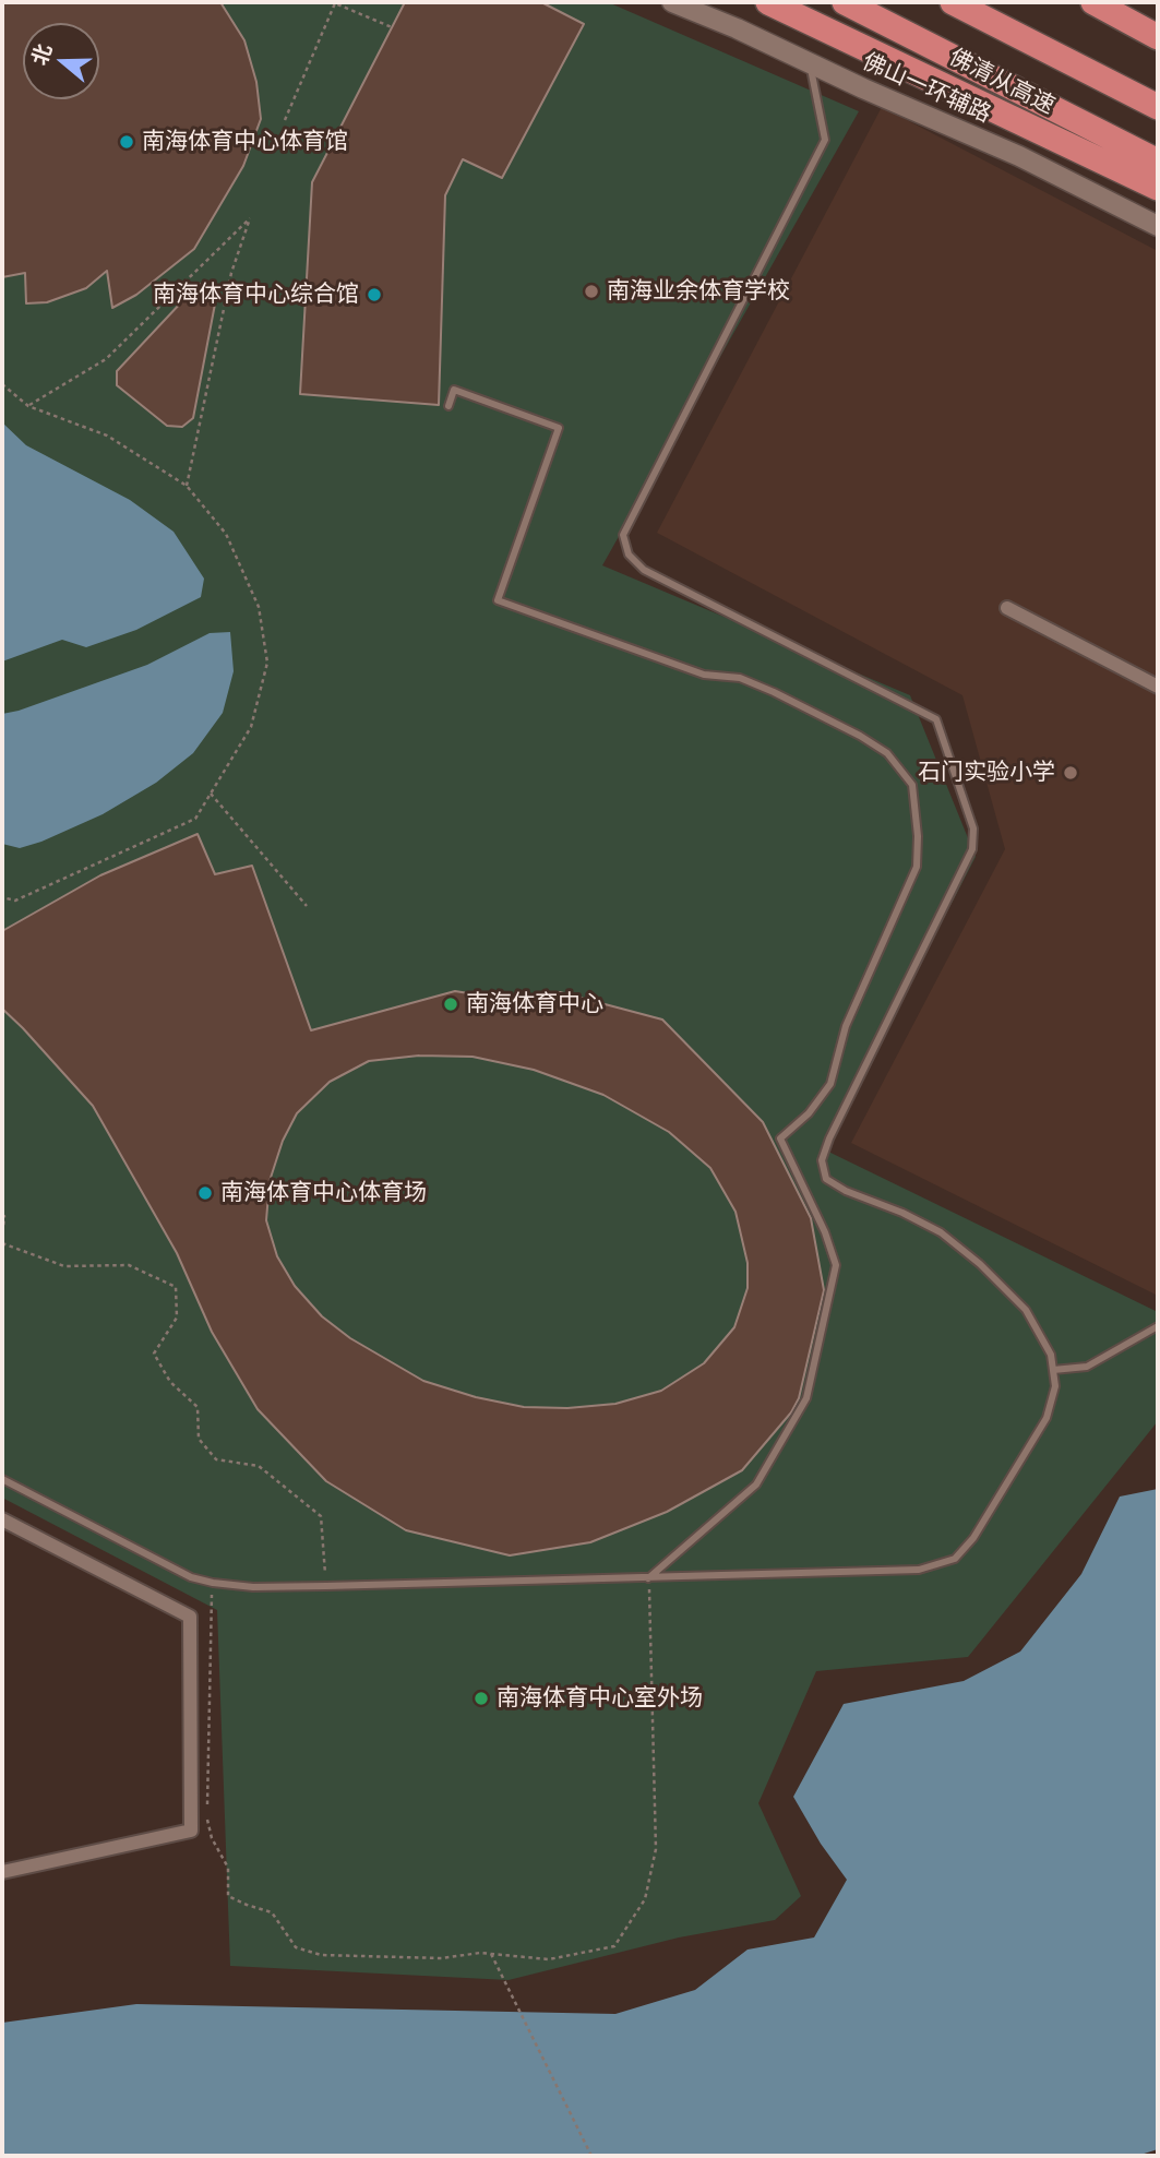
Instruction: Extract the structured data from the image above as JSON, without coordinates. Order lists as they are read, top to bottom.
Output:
{
  "streets": {
    "highway": ["佛清从高速"],
    "main road": ["佛山一环辅路"]
  },
  "places": [
    "南海体育中心体育馆",
    "南海业余体育学校",
    "南海体育中心综合馆",
    "石门实验小学",
    "南海体育中心",
    "南海体育中心体育场",
    "南海体育中心室外场"
  ],
  "north": "left"
}
